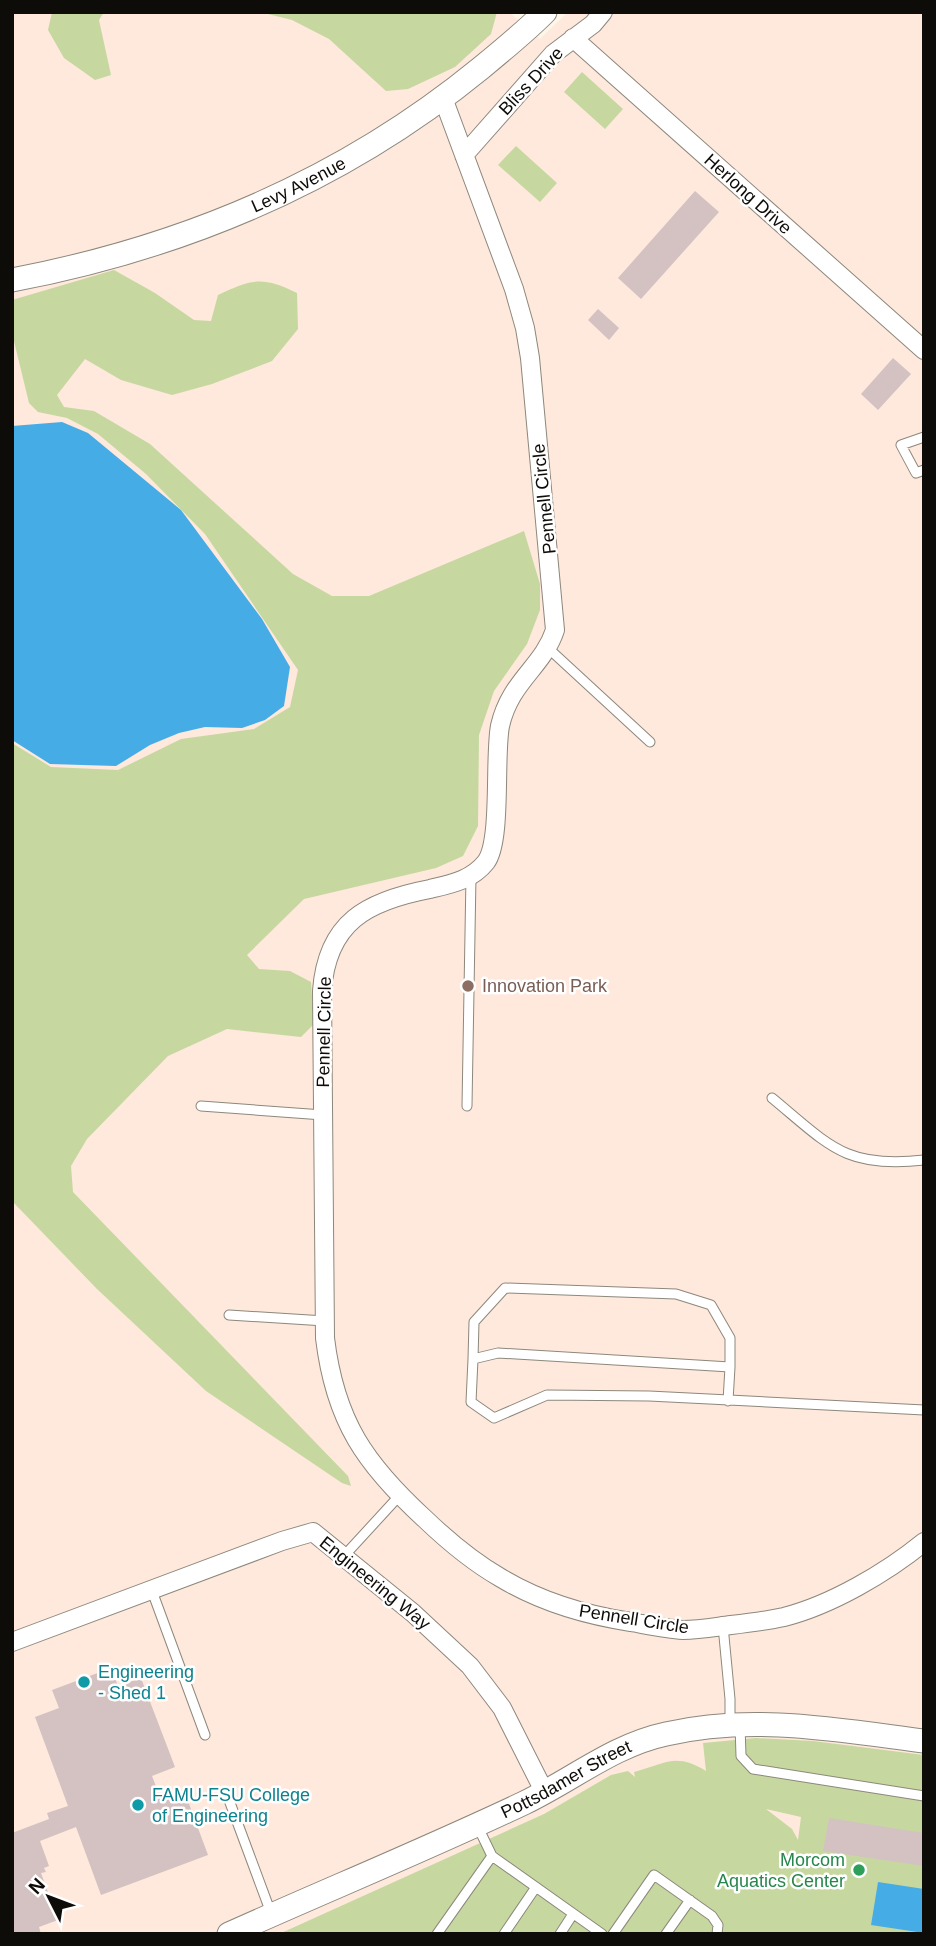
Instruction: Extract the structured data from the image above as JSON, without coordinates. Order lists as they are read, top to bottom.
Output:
{
  "streets": {
    "street": [
      "Bliss Drive",
      "Levy Avenue",
      "Herlong Drive",
      "Pennell Circle",
      "Engineering Way",
      "Pottsdamer Street"
    ]
  },
  "crossings": [
    ["Bliss Drive", "Herlong Drive"],
    ["Bliss Drive", "Pennell Circle"],
    ["Levy Avenue", "Pennell Circle"],
    ["Engineering Way", "Pottsdamer Street"]
  ],
  "places": [
    "Innovation Park",
    "Engineering - Shed 1",
    "FAMU-FSU College of Engineering",
    "Morcom Aquatics Center"
  ],
  "north": "top left"
}
